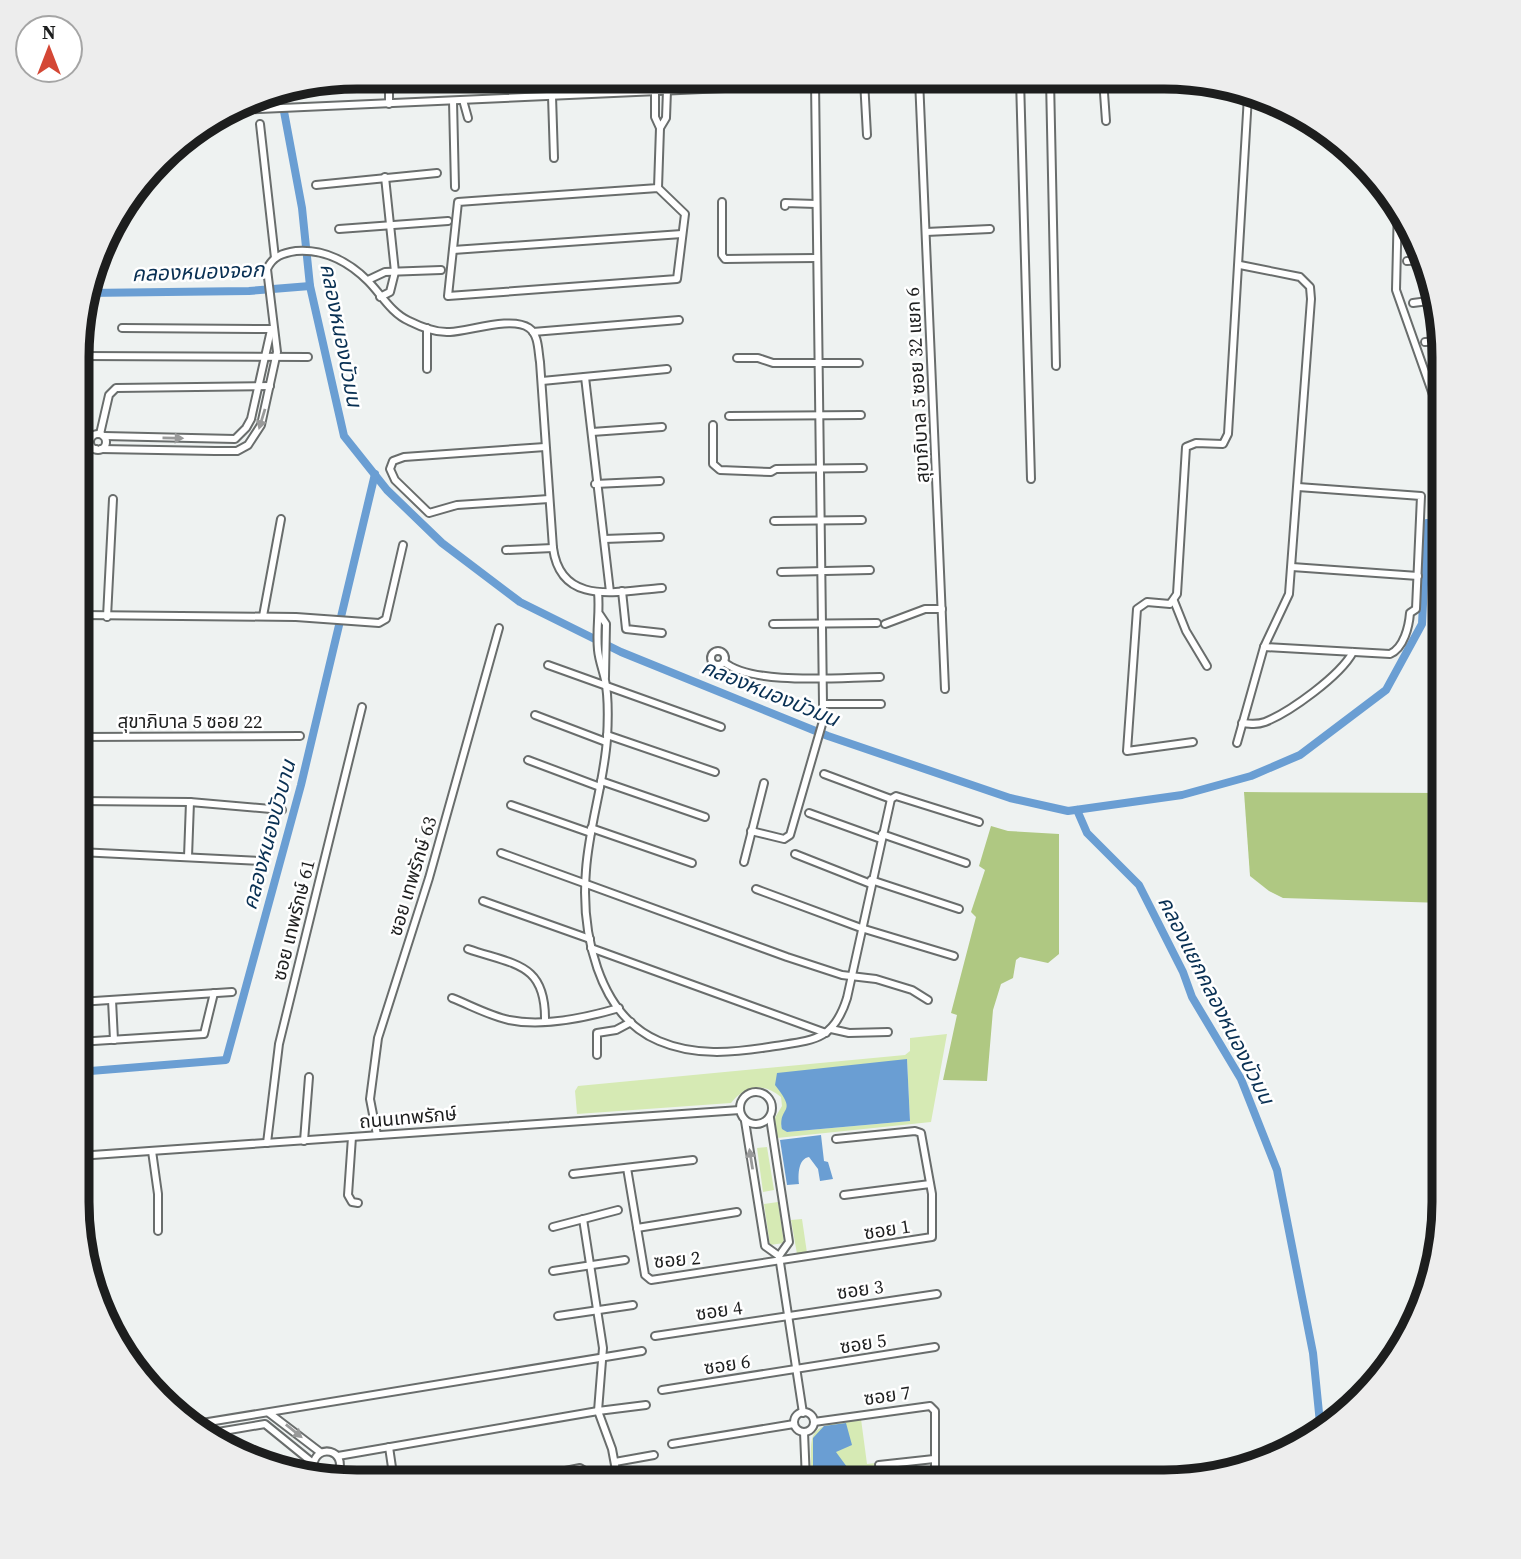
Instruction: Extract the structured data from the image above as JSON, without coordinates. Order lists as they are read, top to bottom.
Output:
{
  "streets": {
    "street": [
      "สุขาภิบาล 5 ซอย 32 แยก 6",
      "สุขาภิบาล 5 ซอย 22",
      "ซอย เทพรักษ์ 63",
      "ซอย เทพรักษ์ 61",
      "ถนนเทพรักษ์",
      "ซอย 1",
      "ซอย 2",
      "ซอย 3",
      "ซอย 4",
      "ซอย 5",
      "ซอย 6",
      "ซอย 7"
    ]
  },
  "crossings": [
    ["ซอย เทพรักษ์ 63", "ถนนเทพรักษ์"],
    ["ซอย เทพรักษ์ 61", "ถนนเทพรักษ์"],
    ["ซอย 1", "ซอย 2"],
    ["ซอย 3", "ซอย 4"],
    ["ซอย 5", "ซอย 6"]
  ],
  "water": [
    "คลองหนองจอก",
    "คลองหนองบัวมน",
    "คลองหนองบัวบาน",
    "คลองแยกคลองหนองบัวมน"
  ],
  "north": "top"
}
